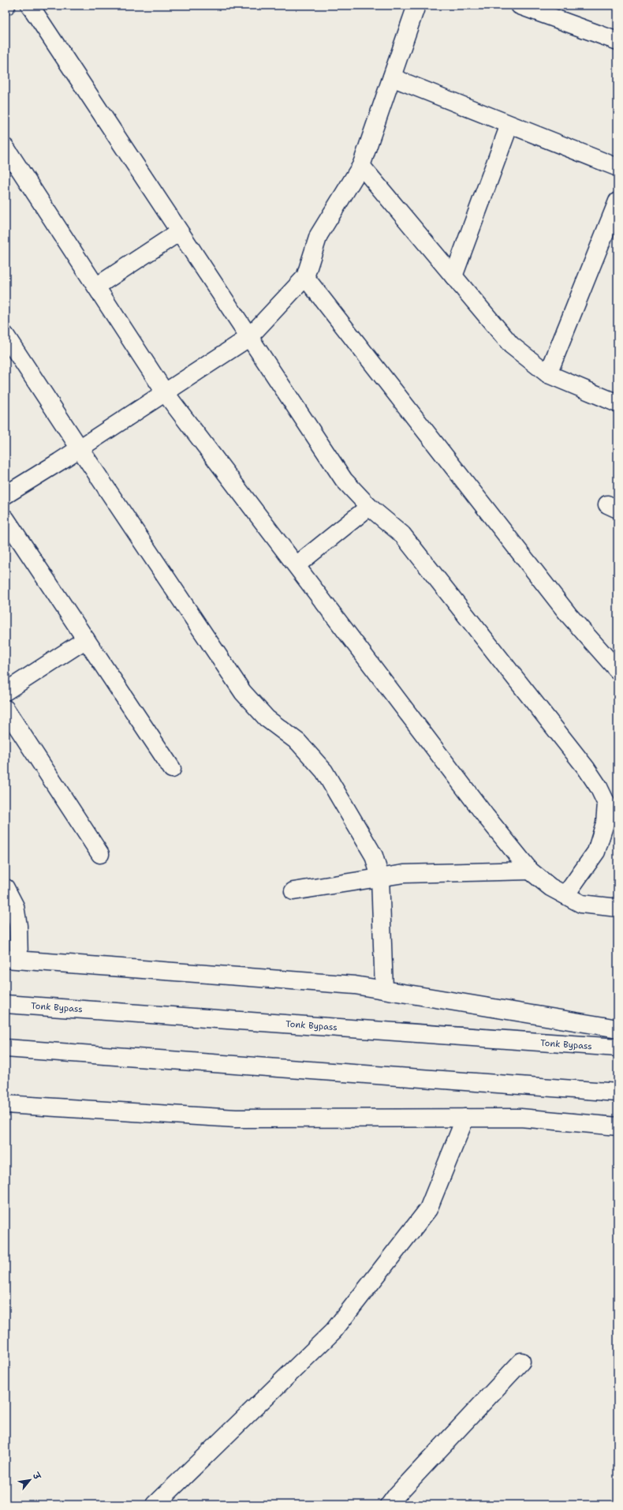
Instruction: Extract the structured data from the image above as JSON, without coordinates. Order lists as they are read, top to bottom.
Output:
{
  "streets": {
    "main road": ["Tonk Bypass"]
  },
  "north": "top right"
}
